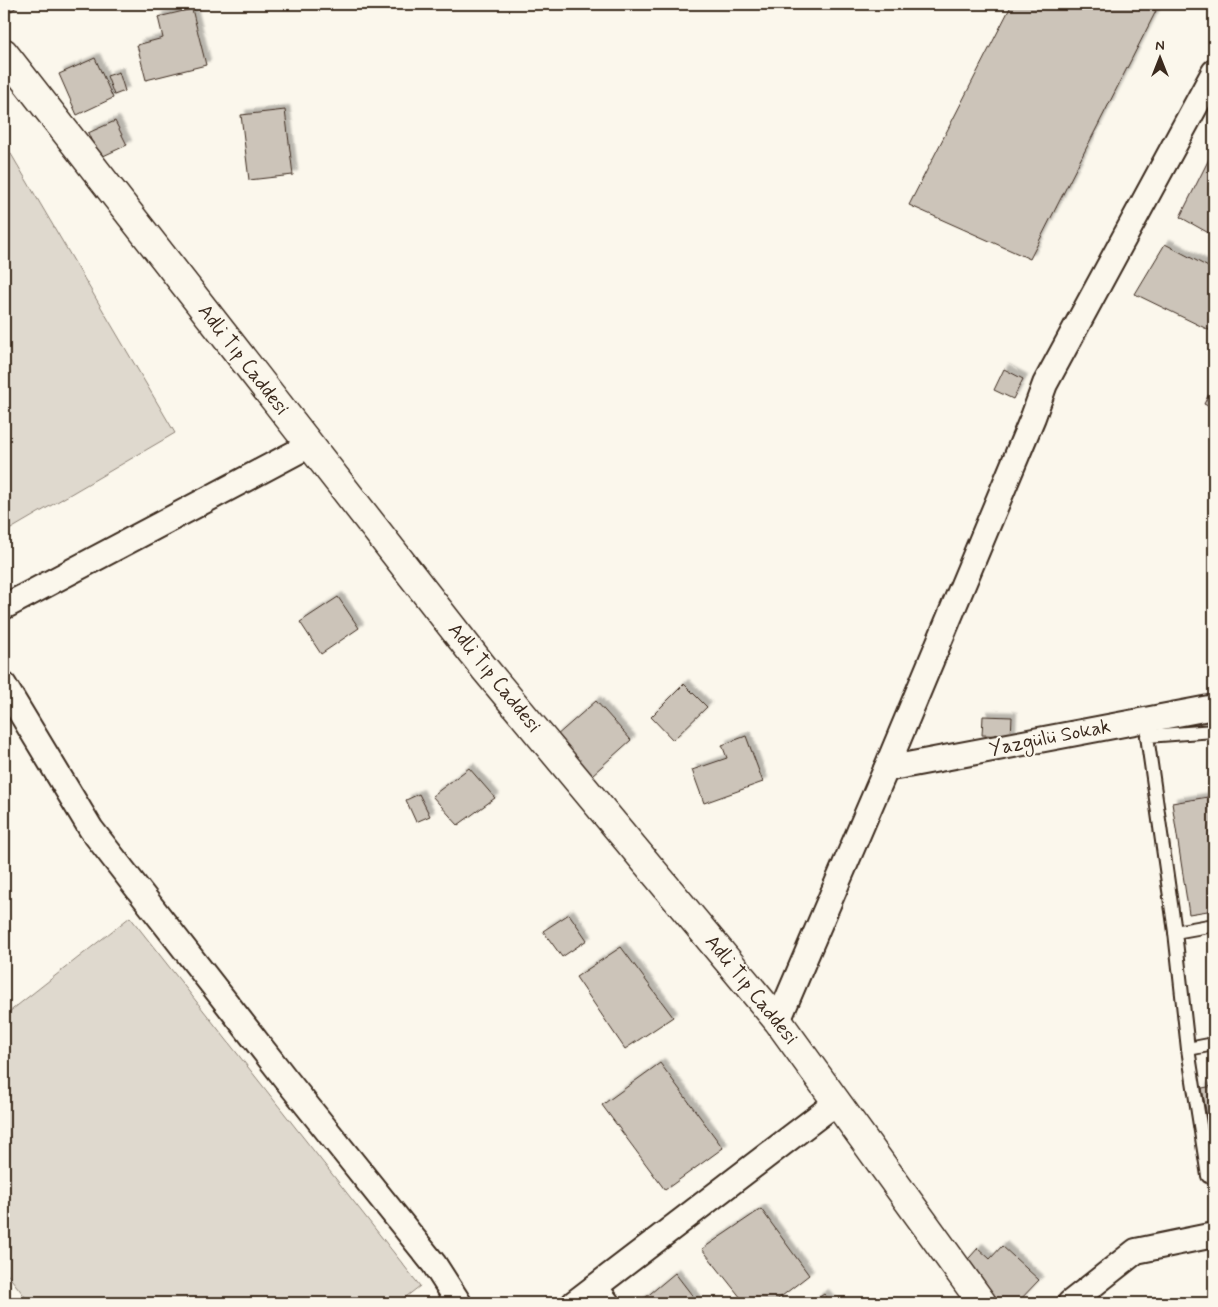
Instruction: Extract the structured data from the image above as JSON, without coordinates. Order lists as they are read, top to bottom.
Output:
{
  "streets": {
    "street": ["Adli Tıp Caddesi", "Yazgülü Sokak"]
  },
  "north": "top"
}
